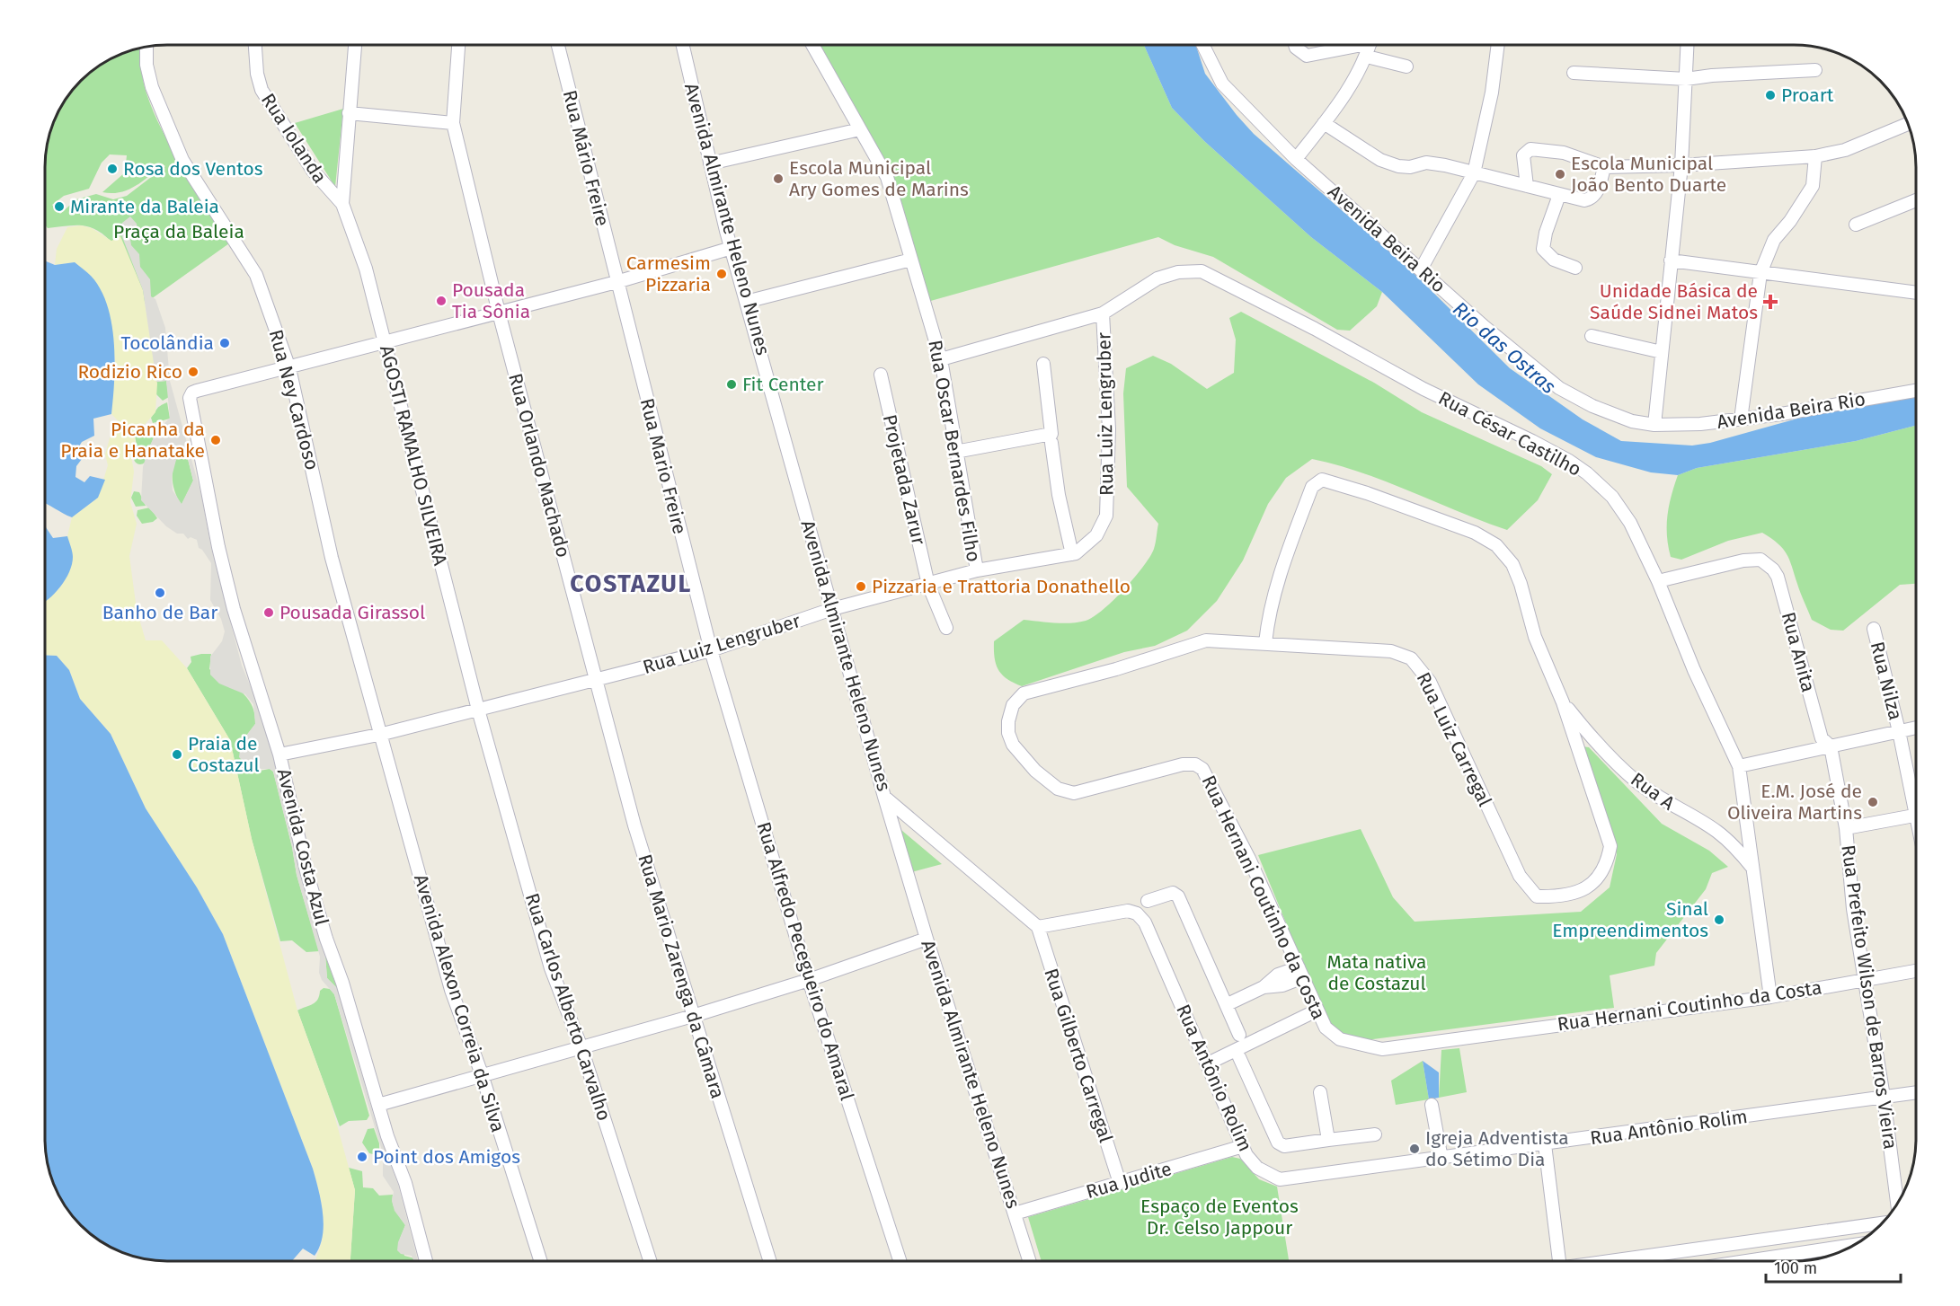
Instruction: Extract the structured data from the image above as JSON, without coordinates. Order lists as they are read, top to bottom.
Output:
{
  "streets": {
    "street": [
      "Rua Iolanda",
      "Rua Mário Freire",
      "Avenida Almirante Heleno Nunes",
      "Avenida Beira Rio",
      "Rua Ney Cardoso",
      "Rua Luiz Lengruber",
      "Rua César Castilho",
      "Rua Oscar Bernardes Filho",
      "AGOSTI RAMALHO SILVEIRA",
      "Rua Orlando Machado",
      "Rua Mario Freire",
      "Projetada Zarur",
      "Rua Anita",
      "Rua Nilza",
      "Rua Luiz Carregal",
      "Rua A",
      "Avenida Costa Azul",
      "Rua Hernani Coutinho da Costa",
      "Rua Alfredo Pecegueiro do Amaral",
      "Rua Mario Zarenga da Câmara",
      "Rua Prefeito Wilson de Barros Vieira",
      "Avenida Alexon Correia da Silva",
      "Rua Carlos Alberto Carvalho",
      "Rua Gilberto Carregal",
      "Rua Antônio Rolim",
      "Rua Judite"
    ]
  },
  "crossings": [
    ["Rua Iolanda", "AGOSTI RAMALHO SILVEIRA"],
    ["Rua Mário Freire", "Rua Mario Freire"],
    ["Avenida Almirante Heleno Nunes", "Rua Luiz Lengruber"],
    ["Avenida Almirante Heleno Nunes", "Rua Judite"],
    ["Rua Ney Cardoso", "Rua Luiz Lengruber"],
    ["Rua Ney Cardoso", "Avenida Costa Azul"],
    ["Rua Ney Cardoso", "Avenida Alexon Correia da Silva"],
    ["Rua Luiz Lengruber", "Rua César Castilho"],
    ["Rua Luiz Lengruber", "Rua Oscar Bernardes Filho"],
    ["Rua Luiz Lengruber", "AGOSTI RAMALHO SILVEIRA"],
    ["Rua Luiz Lengruber", "Rua Orlando Machado"],
    ["Rua Luiz Lengruber", "Rua Mario Freire"],
    ["Rua Luiz Lengruber", "Projetada Zarur"],
    ["Rua Luiz Lengruber", "Avenida Costa Azul"],
    ["Rua Luiz Lengruber", "Rua Alfredo Pecegueiro do Amaral"],
    ["Rua Luiz Lengruber", "Rua Mario Zarenga da Câmara"],
    ["Rua Luiz Lengruber", "Avenida Alexon Correia da Silva"],
    ["Rua Luiz Lengruber", "Rua Carlos Alberto Carvalho"],
    ["Rua César Castilho", "Rua Oscar Bernardes Filho"],
    ["Rua César Castilho", "Rua Anita"],
    ["Rua César Castilho", "Rua A"],
    ["Rua César Castilho", "Rua Hernani Coutinho da Costa"],
    ["AGOSTI RAMALHO SILVEIRA", "Rua Carlos Alberto Carvalho"],
    ["Rua Orlando Machado", "Rua Mario Zarenga da Câmara"],
    ["Rua Mario Freire", "Rua Alfredo Pecegueiro do Amaral"],
    ["Rua Anita", "Rua Prefeito Wilson de Barros Vieira"],
    ["Rua Luiz Carregal", "Rua A"],
    ["Rua Luiz Carregal", "Rua Hernani Coutinho da Costa"],
    ["Rua Hernani Coutinho da Costa", "Rua Prefeito Wilson de Barros Vieira"],
    ["Rua Prefeito Wilson de Barros Vieira", "Rua Antônio Rolim"],
    ["Rua Gilberto Carregal", "Rua Antônio Rolim"],
    ["Rua Gilberto Carregal", "Rua Judite"],
    ["Rua Antônio Rolim", "Rua Judite"]
  ],
  "districts": ["COSTAZUL"],
  "water": ["Rio das Ostras"],
  "parks": ["Praça da Baleia", "Mata nativa de Costazul", "Espaço de Eventos Dr. Celso Jappour"],
  "places": {
    "other": [
      "Proart",
      "Rosa dos Ventos",
      "Escola Municipal João Bento Duarte",
      "Escola Municipal Ary Gomes de Marins",
      "Mirante da Baleia",
      "Carmesim Pizzaria",
      "Pousada Tia Sônia",
      "Tocolândia",
      "Rodizio Rico",
      "Fit Center",
      "Picanha da Praia e Hanatake",
      "Pizzaria e Trattoria Donathello",
      "Banho de Bar",
      "Pousada Girassol",
      "Praia de Costazul",
      "E.M. José de Oliveira Martins",
      "Sinal Empreendimentos",
      "Igreja Adventista do Sétimo Dia",
      "Point dos Amigos"
    ],
    "health": ["Unidade Básica de Saúde Sidnei Matos"]
  },
  "scale_bar": "100 m"
}
